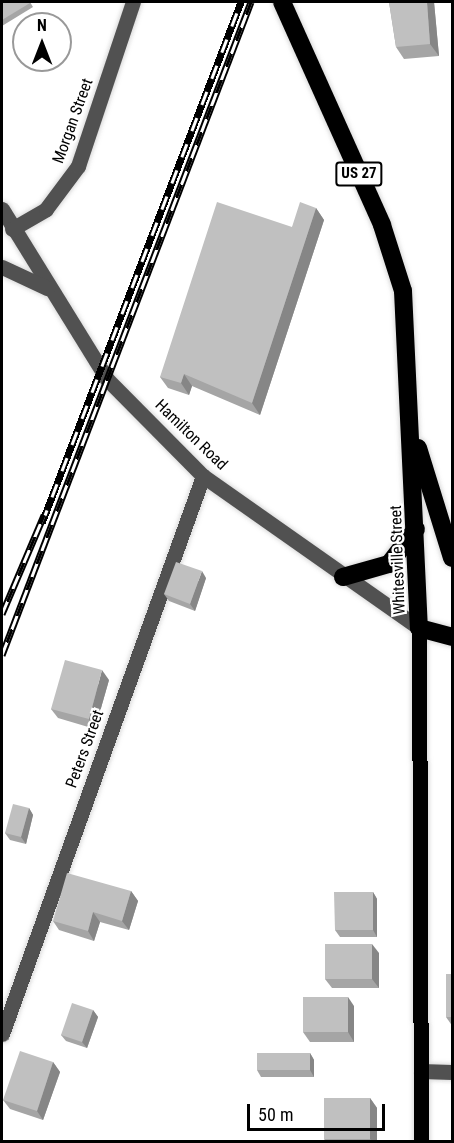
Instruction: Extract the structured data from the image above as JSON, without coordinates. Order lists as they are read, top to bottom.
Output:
{
  "streets": {
    "highway": ["US 27", "Hamilton Road", "Whitesville Street"],
    "street": ["Morgan Street", "Peters Street"]
  },
  "crossings": [
    ["Morgan Street", "Hamilton Road"],
    ["Hamilton Road", "Whitesville Street"],
    ["Hamilton Road", "Peters Street"]
  ],
  "scale_bar": "50 m",
  "north": "top"
}
